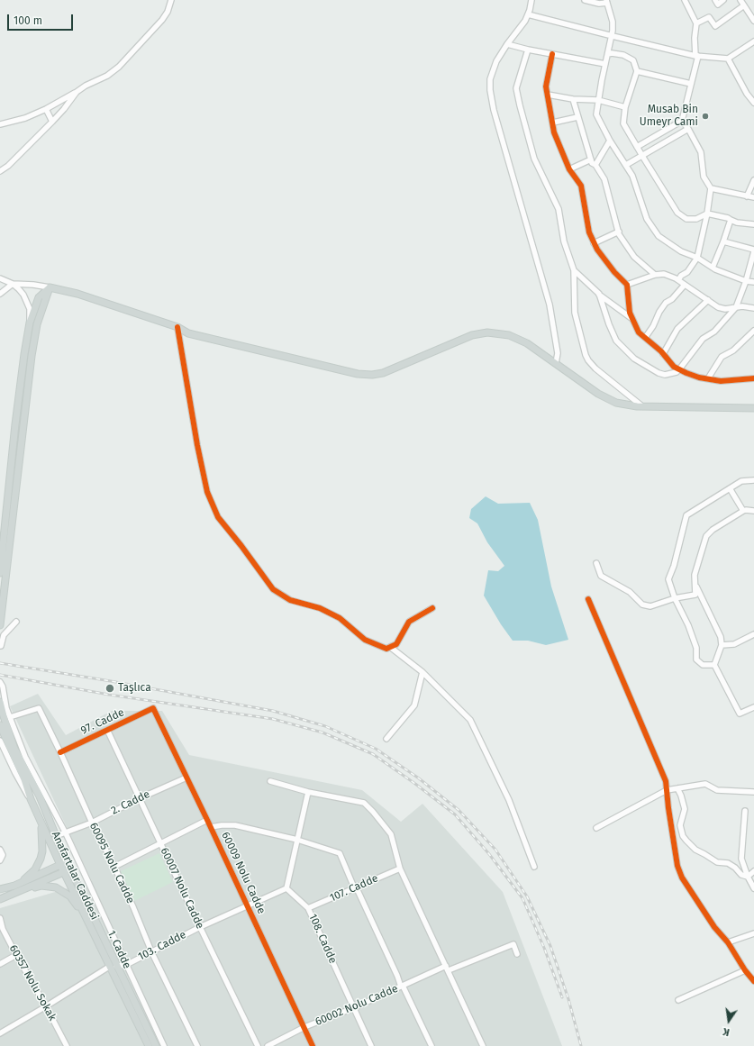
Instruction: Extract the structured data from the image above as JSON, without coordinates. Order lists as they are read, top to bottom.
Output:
{
  "streets": {
    "main road": ["Anafartalar Caddesi"],
    "street": [
      "97. Cadde",
      "2. Cadde",
      "60095 Nolu Cadde",
      "60009 Nolu Cadde",
      "60007 Nolu Cadde",
      "107. Cadde",
      "108. Cadde",
      "103. Cadde",
      "1. Cadde",
      "60357 Nolu Sokak",
      "60002 Nolu Cadde"
    ]
  },
  "crossings": [
    ["97. Cadde", "60095 Nolu Cadde"],
    ["97. Cadde", "60009 Nolu Cadde"],
    ["97. Cadde", "60007 Nolu Cadde"],
    ["2. Cadde", "60095 Nolu Cadde"],
    ["2. Cadde", "60009 Nolu Cadde"],
    ["2. Cadde", "Anafartalar Caddesi"],
    ["2. Cadde", "60007 Nolu Cadde"],
    ["2. Cadde", "1. Cadde"],
    ["60095 Nolu Cadde", "103. Cadde"],
    ["60095 Nolu Cadde", "1. Cadde"],
    ["60009 Nolu Cadde", "103. Cadde"],
    ["60009 Nolu Cadde", "60002 Nolu Cadde"],
    ["Anafartalar Caddesi", "103. Cadde"],
    ["60007 Nolu Cadde", "103. Cadde"],
    ["107. Cadde", "108. Cadde"],
    ["108. Cadde", "103. Cadde"],
    ["108. Cadde", "60002 Nolu Cadde"],
    ["103. Cadde", "1. Cadde"]
  ],
  "places": ["Musab Bin Umeyr Cami", "Taşlıca"],
  "scale_bar": "100 m",
  "north": "bottom"
}
